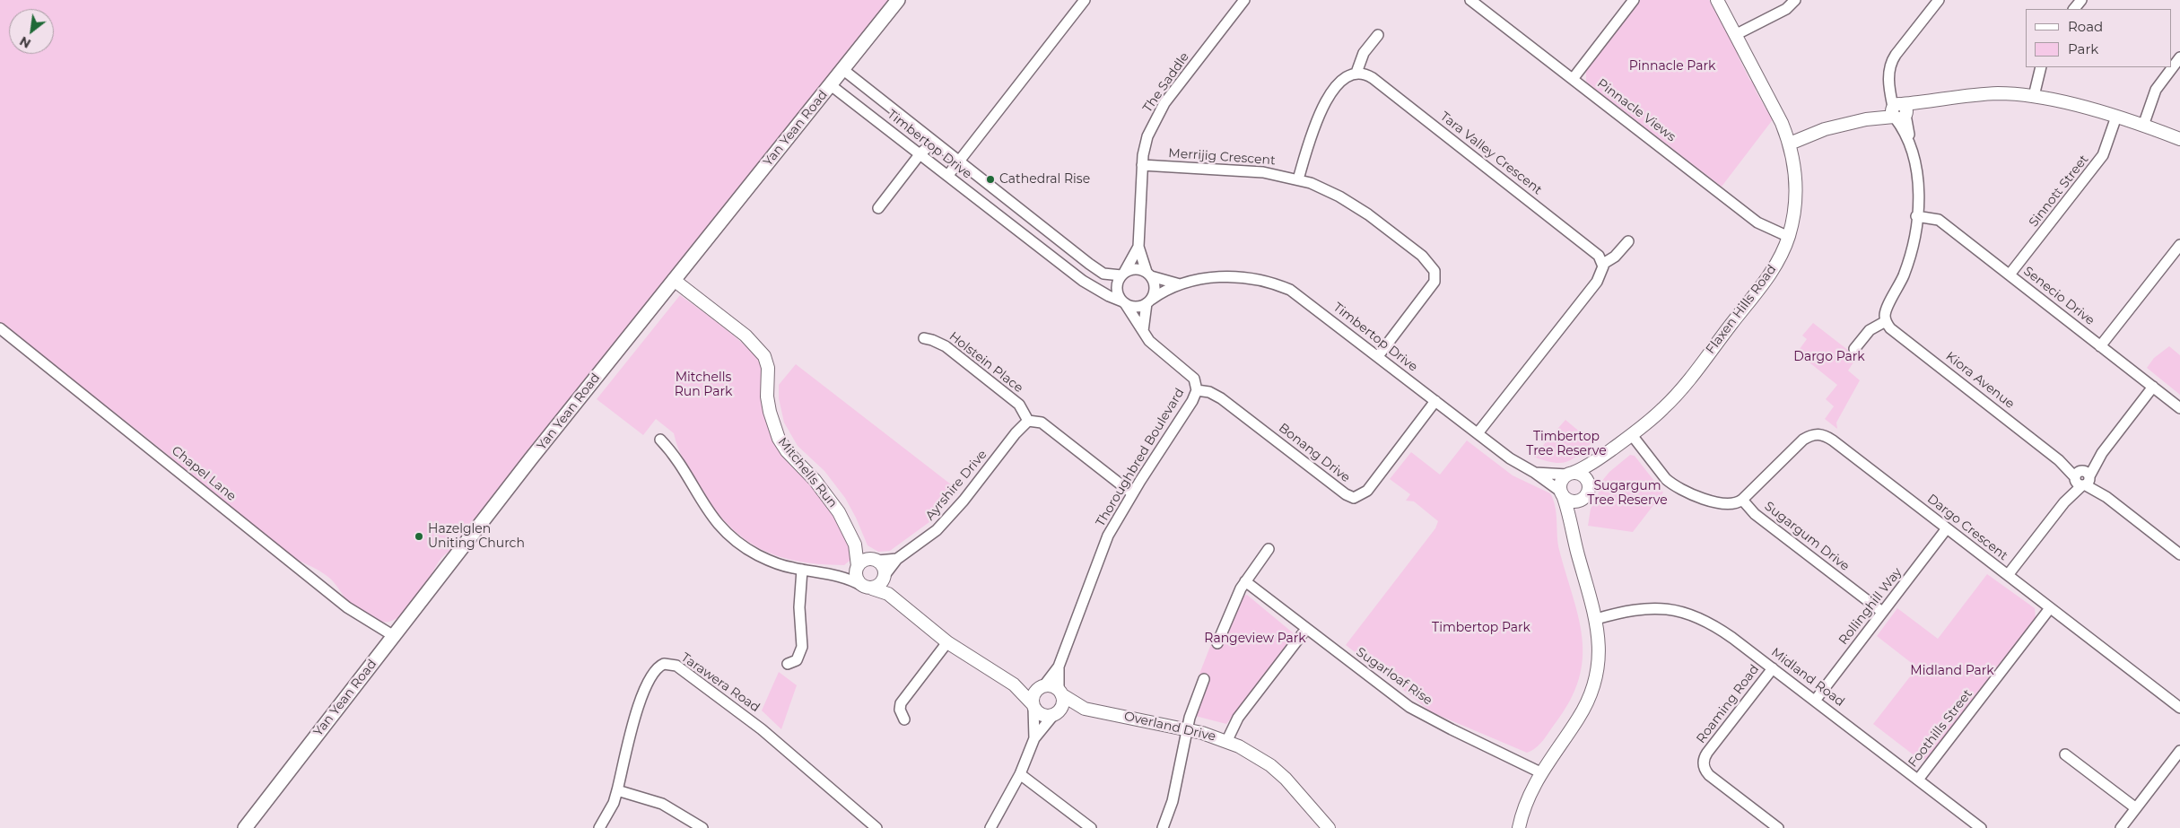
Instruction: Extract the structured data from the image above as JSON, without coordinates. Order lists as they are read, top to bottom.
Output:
{
  "streets": {
    "main road": ["Yan Yean Road"],
    "street": [
      "The Saddle",
      "Pinnacle Views",
      "Timbertop Drive",
      "Tara Valley Crescent",
      "Merrijig Crescent",
      "Sinnott Street",
      "Senecio Drive",
      "Flaxen Hills Road",
      "Holstein Place",
      "Kiora Avenue",
      "Bonang Drive",
      "Thoroughbred Boulevard",
      "Mitchells Run",
      "Chapel Lane",
      "Ayrshire Drive",
      "Dargo Crescent",
      "Sugargum Drive",
      "Rollinghill Way",
      "Sugarloaf Rise",
      "Midland Road",
      "Tarawera Road",
      "Roaming Road",
      "Overland Drive",
      "Foothills Street"
    ]
  },
  "crossings": [
    ["The Saddle", "Timbertop Drive"],
    ["The Saddle", "Merrijig Crescent"],
    ["The Saddle", "Thoroughbred Boulevard"],
    ["Pinnacle Views", "Flaxen Hills Road"],
    ["Yan Yean Road", "Timbertop Drive"],
    ["Yan Yean Road", "Mitchells Run"],
    ["Yan Yean Road", "Chapel Lane"],
    ["Timbertop Drive", "Merrijig Crescent"],
    ["Timbertop Drive", "Flaxen Hills Road"],
    ["Timbertop Drive", "Bonang Drive"],
    ["Timbertop Drive", "Thoroughbred Boulevard"],
    ["Sinnott Street", "Senecio Drive"],
    ["Holstein Place", "Ayrshire Drive"],
    ["Bonang Drive", "Thoroughbred Boulevard"],
    ["Thoroughbred Boulevard", "Overland Drive"],
    ["Mitchells Run", "Ayrshire Drive"],
    ["Dargo Crescent", "Sugargum Drive"],
    ["Dargo Crescent", "Rollinghill Way"],
    ["Dargo Crescent", "Foothills Street"],
    ["Sugargum Drive", "Rollinghill Way"],
    ["Rollinghill Way", "Midland Road"],
    ["Midland Road", "Roaming Road"],
    ["Midland Road", "Foothills Street"]
  ],
  "parks": [
    "Pinnacle Park",
    "Dargo Park",
    "Mitchells Run Park",
    "Timbertop Tree Reserve",
    "Sugargum Tree Reserve",
    "Timbertop Park",
    "Rangeview Park",
    "Midland Park"
  ],
  "places": ["Cathedral Rise", "Hazelglen Uniting Church"],
  "legend": ["Road", "Park"],
  "north": "bottom left"
}
